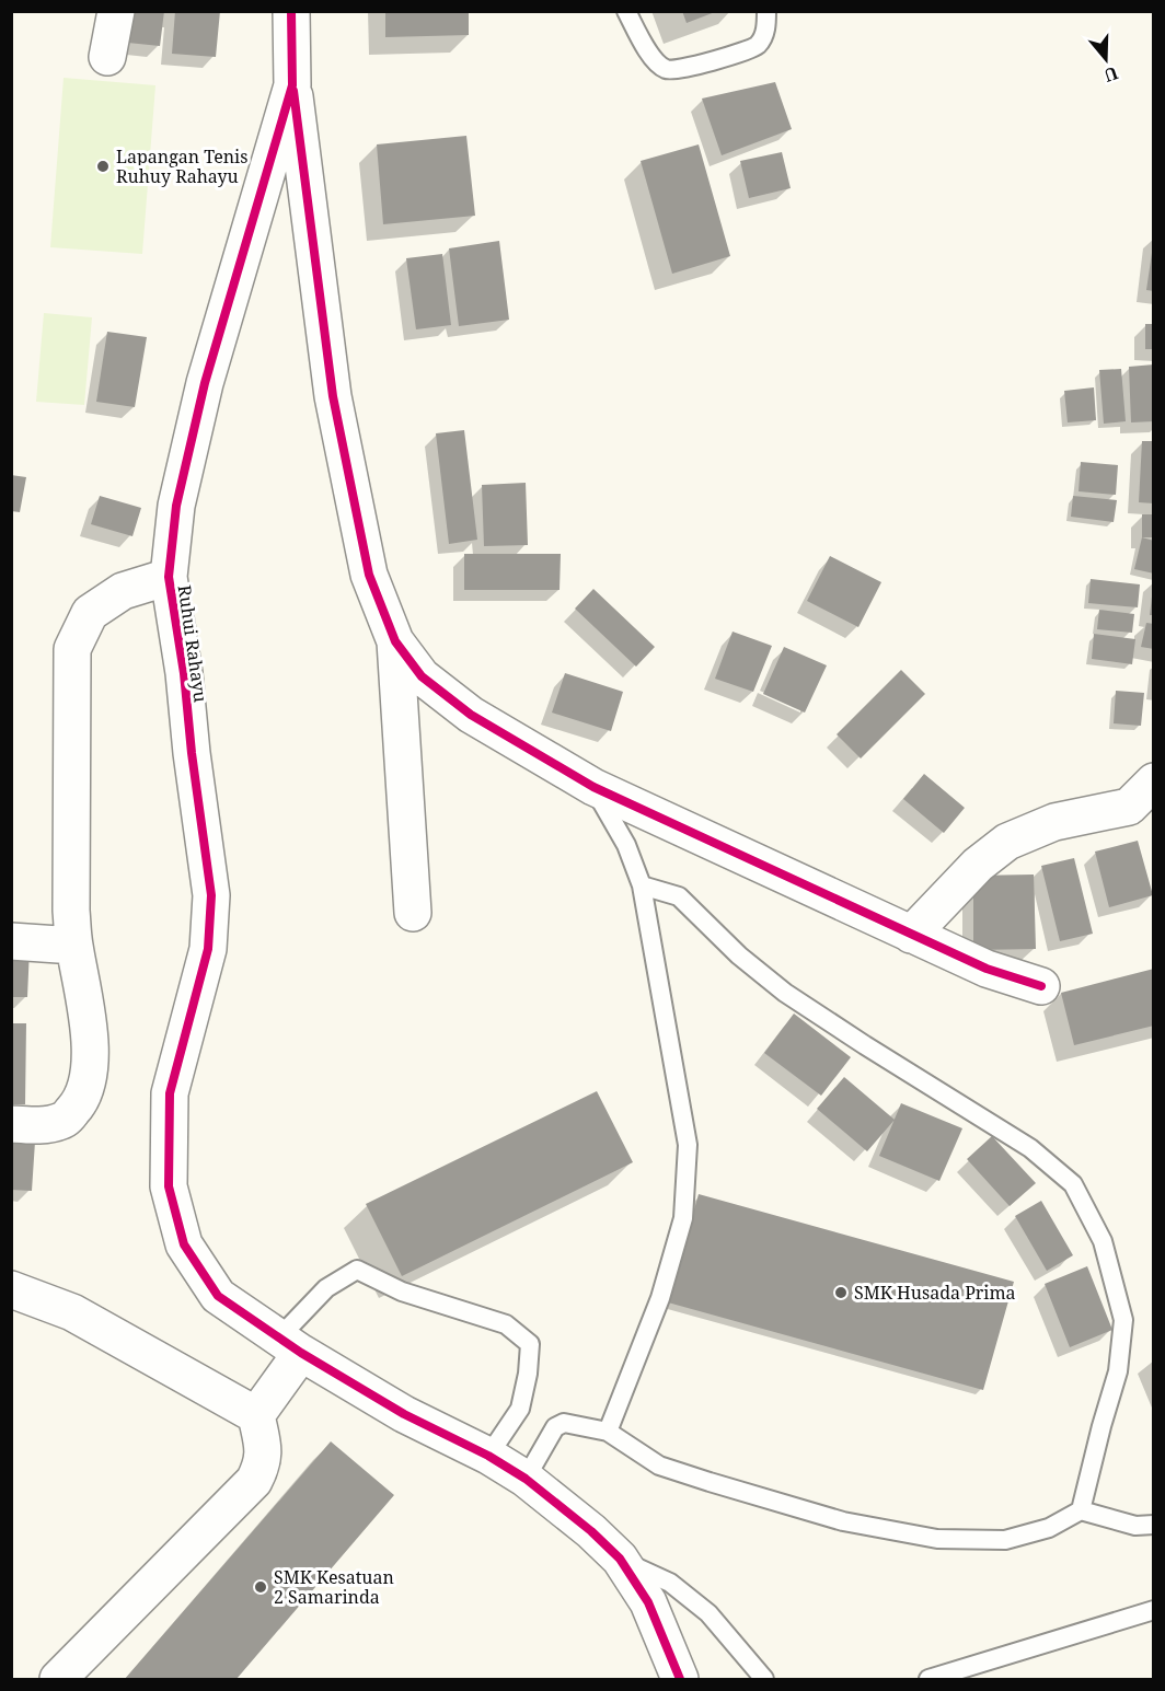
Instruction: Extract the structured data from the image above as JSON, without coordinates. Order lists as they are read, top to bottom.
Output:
{
  "streets": {
    "street": ["Ruhui Rahayu"]
  },
  "places": ["Lapangan Tenis Ruhuy Rahayu", "SMK Husada Prima", "SMK Kesatuan 2 Samarinda"],
  "north": "bottom"
}
